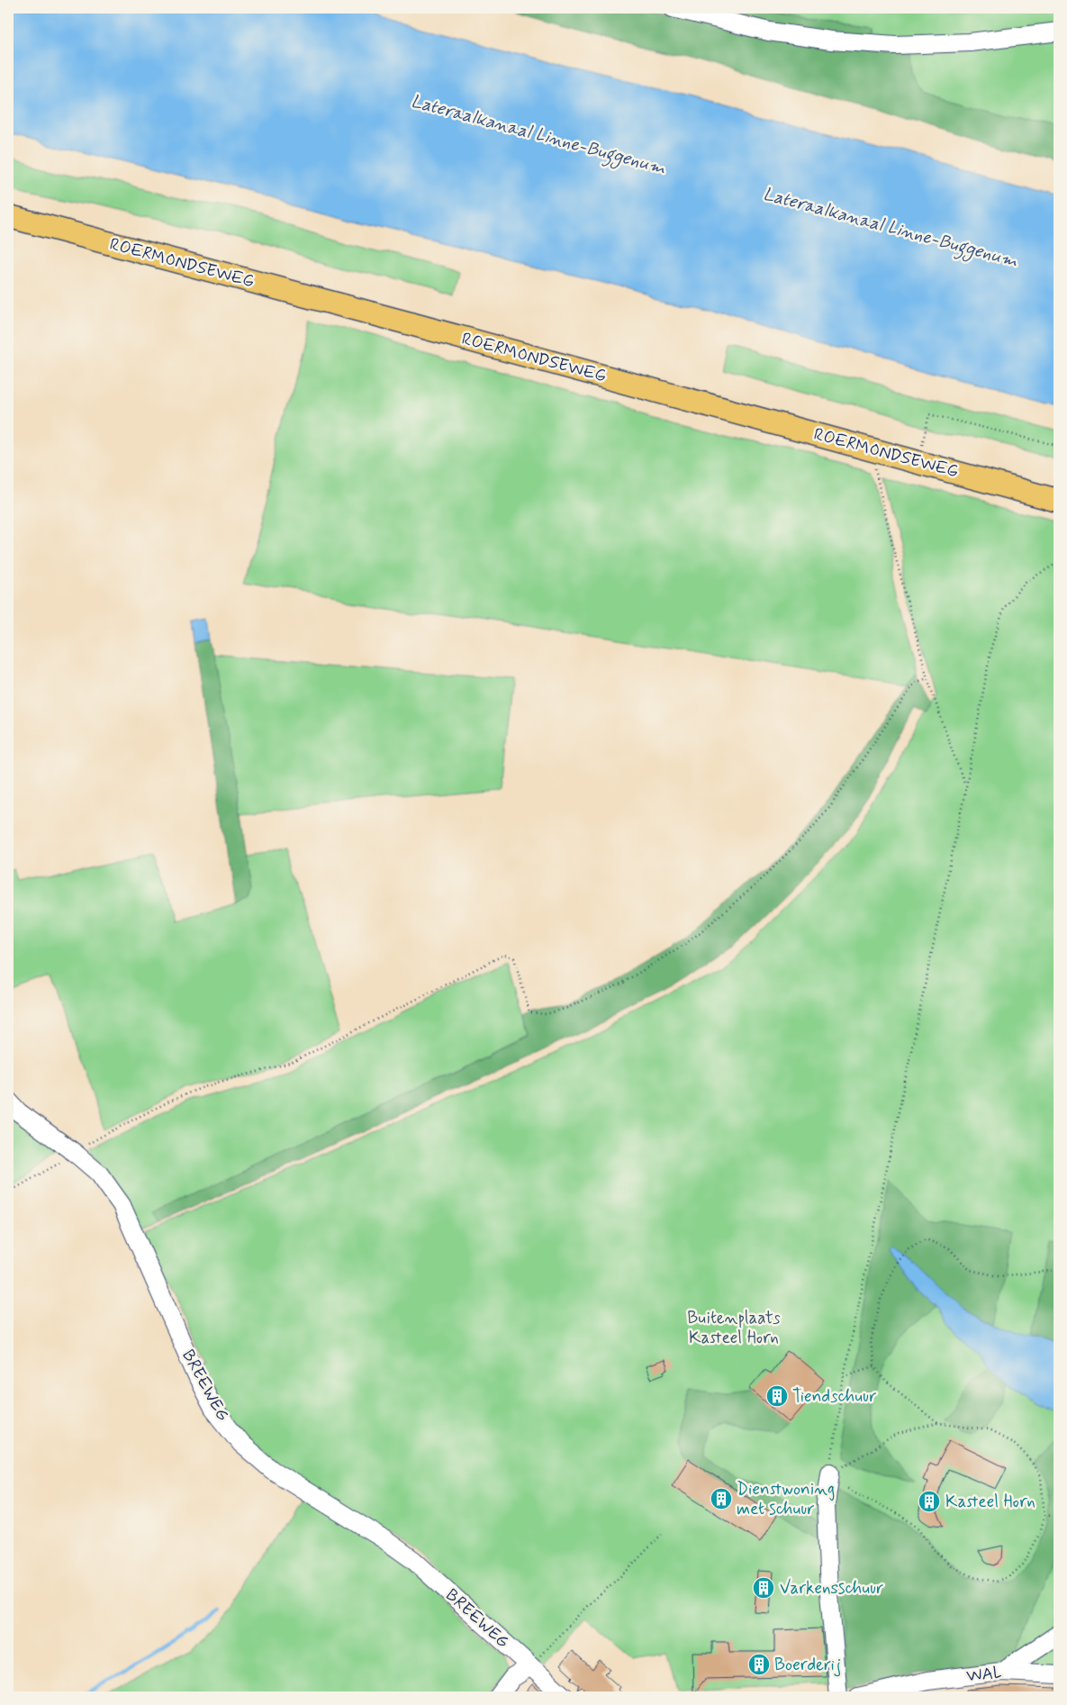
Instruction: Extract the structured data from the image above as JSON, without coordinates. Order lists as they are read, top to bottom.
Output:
{
  "streets": {
    "main road": ["ROERMONDSEWEG"],
    "street": ["BREEWEG", "WAL"]
  },
  "water": ["Lateraalkanaal Linne-Buggenum"],
  "parks": ["Buitenplaats Kasteel Horn"],
  "places": {
    "building": [
      "Tiendschuur",
      "Dienstwoning met schuur",
      "Kasteel Horn",
      "Varkensschuur",
      "Boerderij"
    ]
  }
}
